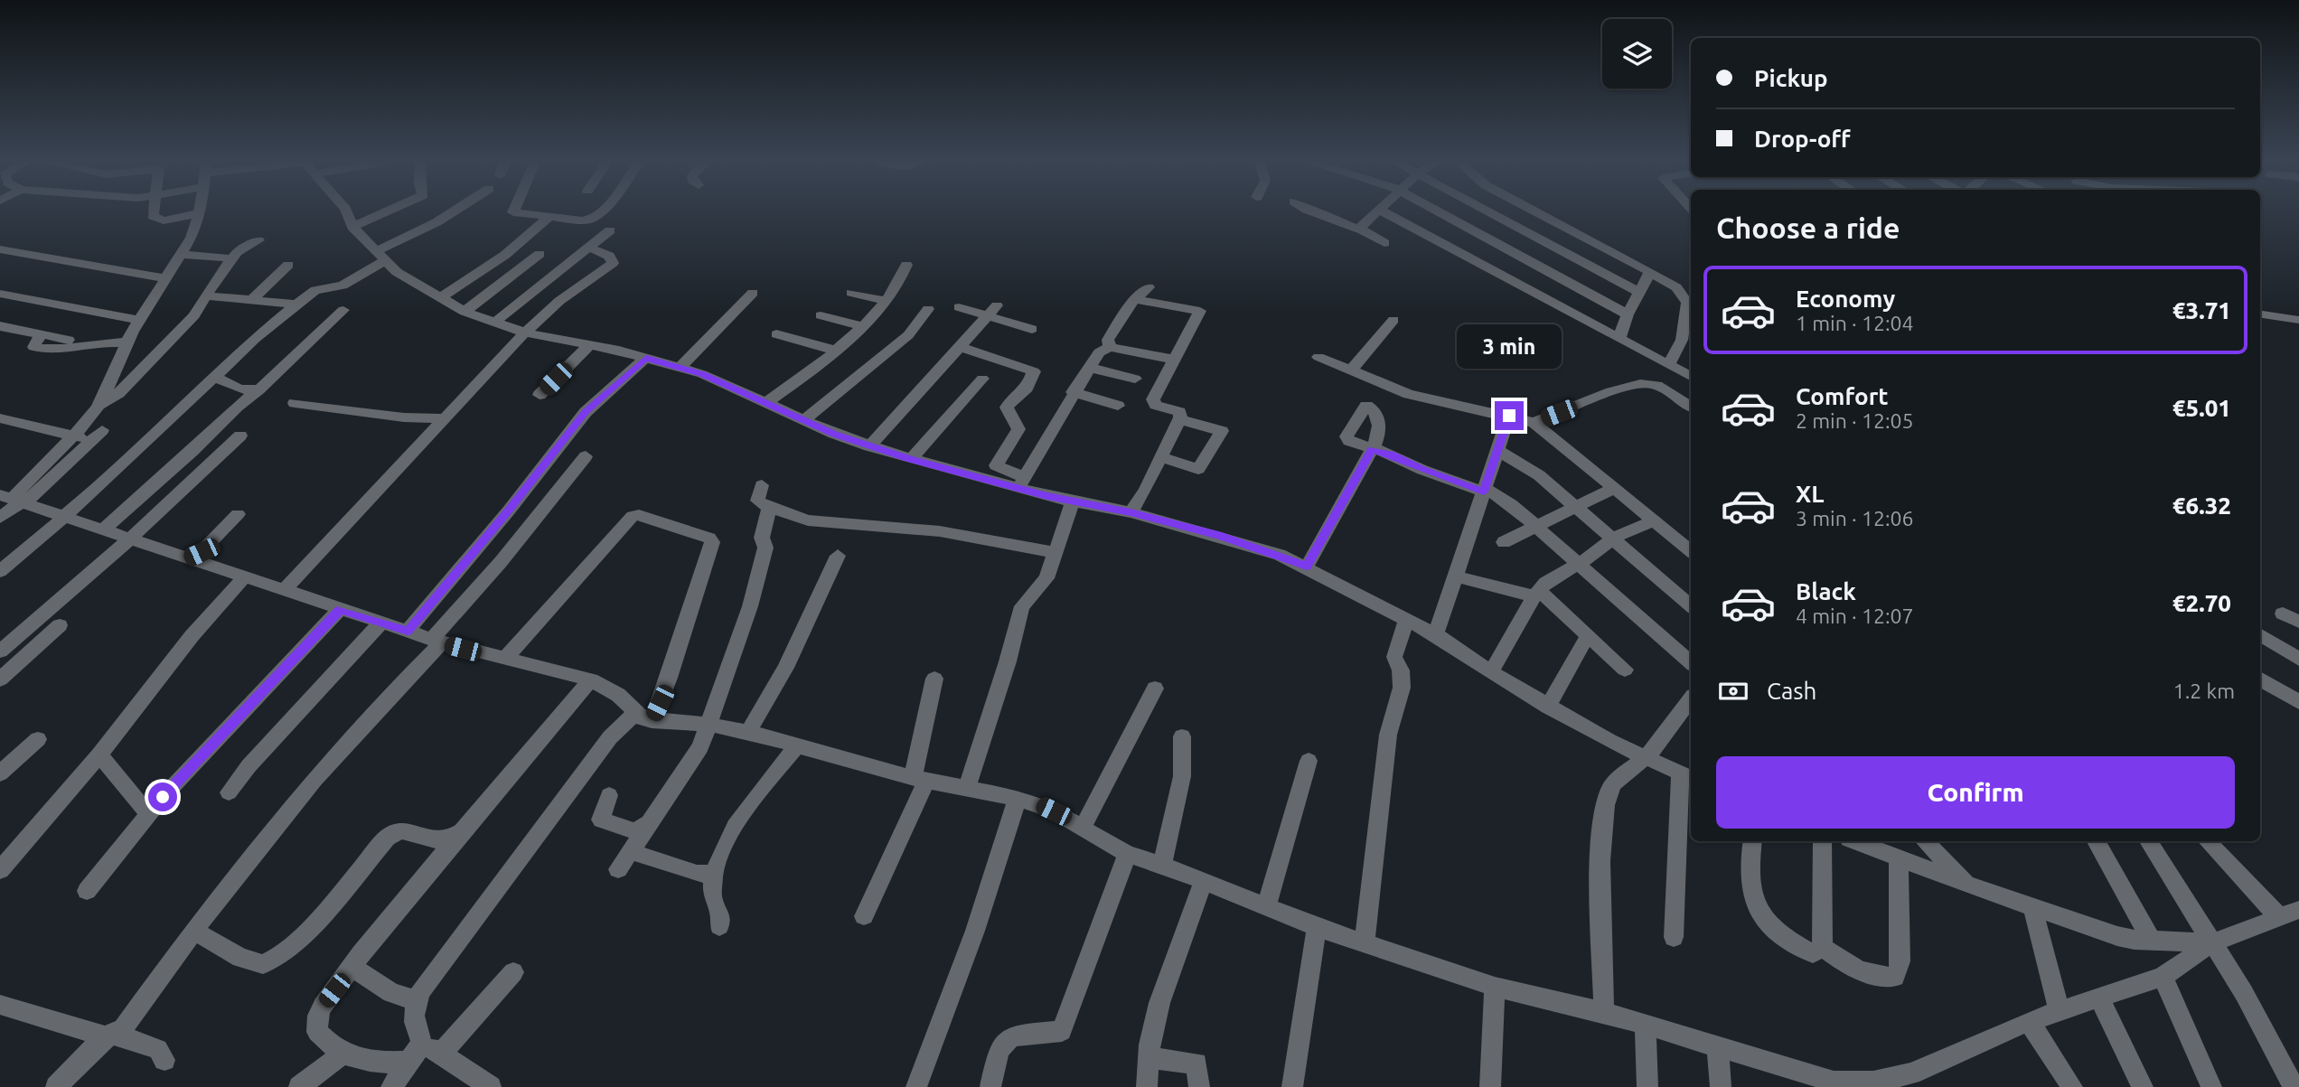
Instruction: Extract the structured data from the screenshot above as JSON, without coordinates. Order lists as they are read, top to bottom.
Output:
{
  "page": {
    "banner": ["Pickup", "Drop-off"],
    "heading": "Choose a ride",
    "list": [
      {
        "name": "Economy",
        "note": "1 min · 12:04",
        "value": "€3.71"
      },
      {
        "name": "Comfort",
        "note": "2 min · 12:05",
        "value": "€5.01"
      },
      {
        "name": "XL",
        "note": "3 min · 12:06",
        "value": "€6.32"
      },
      {
        "name": "Black",
        "note": "4 min · 12:07",
        "value": "€2.70"
      }
    ],
    "bubble": "3 min",
    "pay": ["Cash", "1.2 km"],
    "buttons": "Confirm"
  }
}
